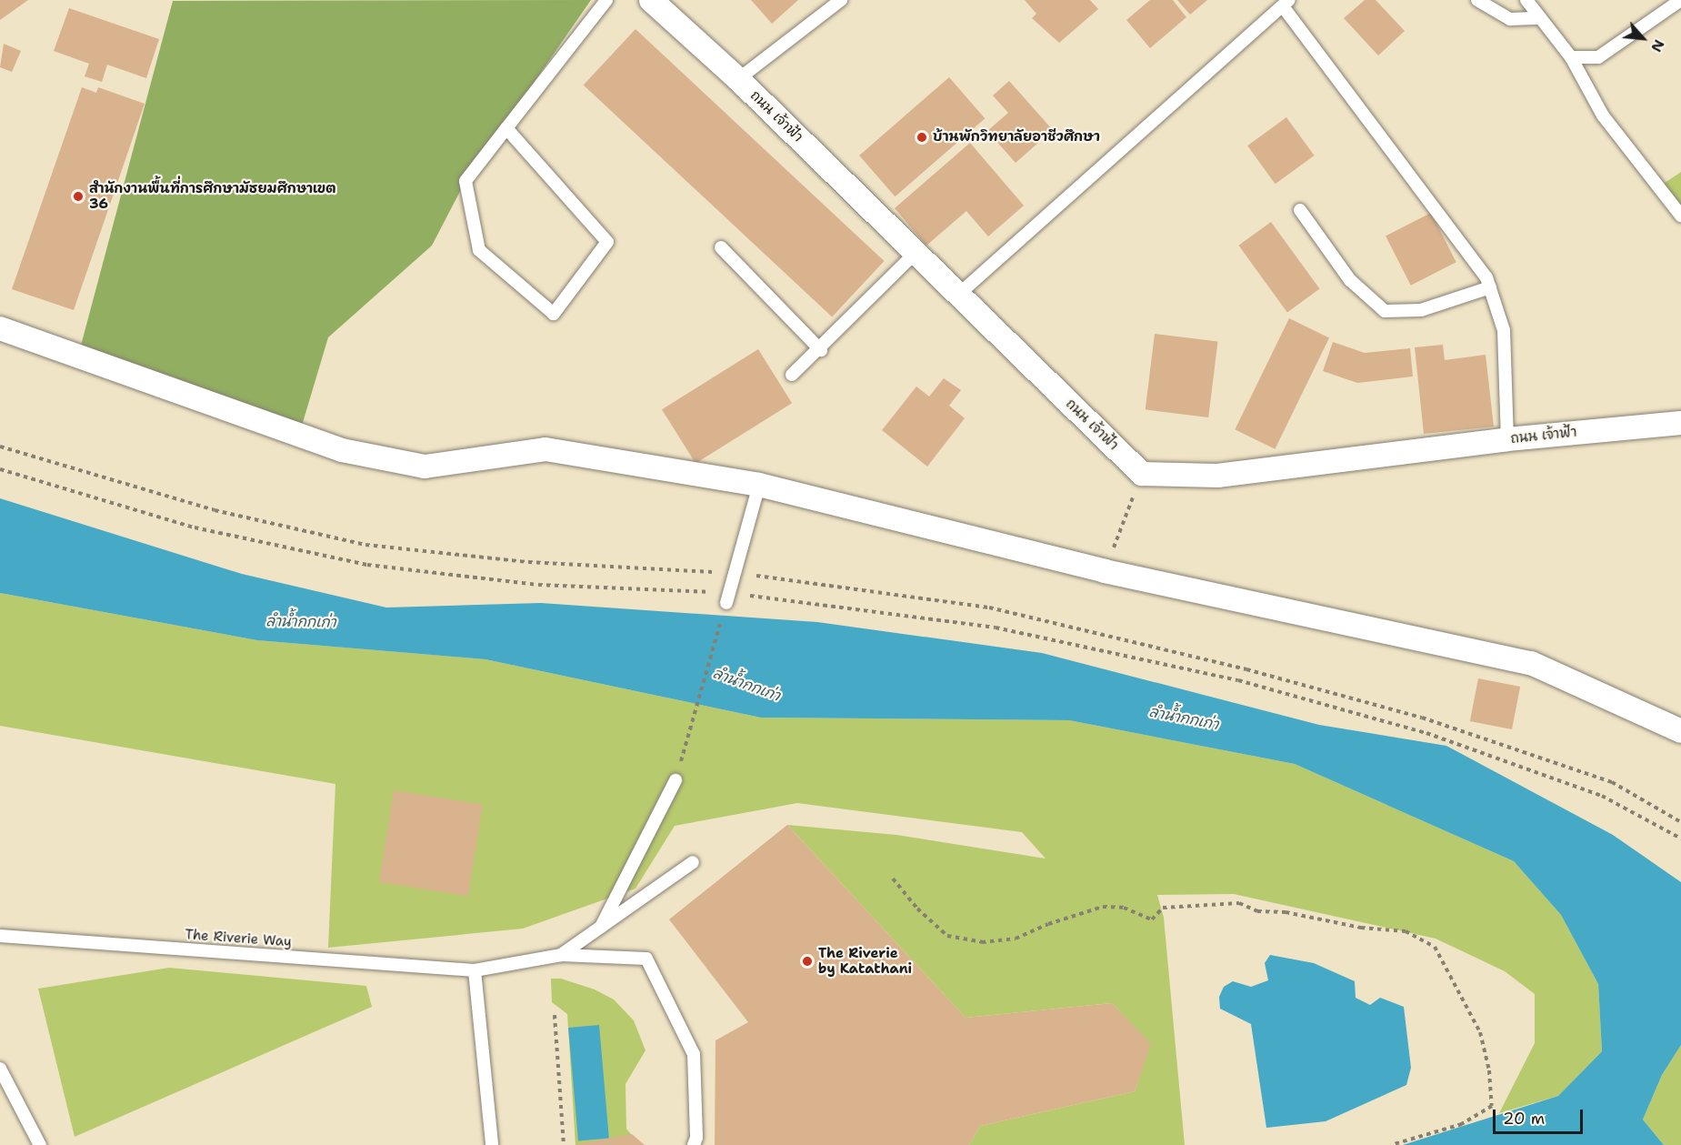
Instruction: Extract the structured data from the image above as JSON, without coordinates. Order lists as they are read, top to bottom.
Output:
{
  "streets": {
    "street": ["ถนน เจ้าฟ้า"],
    "lane": ["The Riverie Way"]
  },
  "water": ["ลำน้ำกกเก่า"],
  "places": ["บ้านพักวิทยาลัยอาชีวศึกษา", "สำนักงานพื้นที่การศึกษามัธยมศึกษาเขต 36", "The Riverie by Katathani"],
  "scale_bar": "20 m",
  "north": "bottom right"
}
